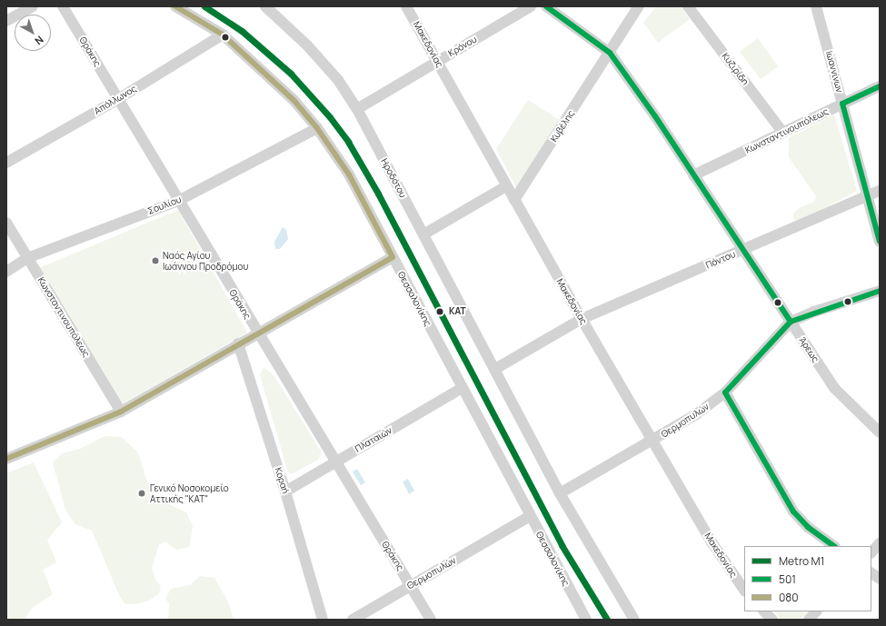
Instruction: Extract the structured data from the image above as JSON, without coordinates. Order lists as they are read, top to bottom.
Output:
{
  "streets": {
    "street": [
      "Μακεδονίας",
      "Κρόνου",
      "Θράκης",
      "Κυζιρίδη",
      "Ιωαννίνων",
      "Απόλλωνος",
      "Κυβέλης",
      "Κωνσταντινουπόλεως",
      "Ηροδότου",
      "Σουλίου",
      "Πόντου",
      "Θεσσαλονίκης",
      "Άρεως",
      "Θερμοπυλών",
      "Πλαταιών",
      "Κοραή"
    ]
  },
  "crossings": [
    ["Μακεδονίας", "Κρόνου"],
    ["Μακεδονίας", "Κυβέλης"],
    ["Μακεδονίας", "Πόντου"],
    ["Μακεδονίας", "Θερμοπυλών"],
    ["Κρόνου", "Ηροδότου"],
    ["Θράκης", "Απόλλωνος"],
    ["Θράκης", "Σουλίου"],
    ["Θράκης", "Θερμοπυλών"],
    ["Θράκης", "Πλαταιών"],
    ["Κυζιρίδη", "Κωνσταντινουπόλεως"],
    ["Ιωαννίνων", "Κωνσταντινουπόλεως"],
    ["Ιωαννίνων", "Πόντου"],
    ["Απόλλωνος", "Θεσσαλονίκης"],
    ["Κυβέλης", "Άρεως"],
    ["Κωνσταντινουπόλεως", "Σουλίου"],
    ["Κωνσταντινουπόλεως", "Άρεως"],
    ["Σουλίου", "Θεσσαλονίκης"],
    ["Πόντου", "Άρεως"],
    ["Θεσσαλονίκης", "Θερμοπυλών"],
    ["Θεσσαλονίκης", "Πλαταιών"],
    ["Άρεως", "Θερμοπυλών"],
    ["Πλαταιών", "Κοραή"]
  ],
  "places": ["Ναός Αγίου Ιωάννου Προδρόμου", "ΚΑΤ", "Γενικό Νοσοκομείο Αττικής \"ΚΑΤ\""],
  "lines": ["metro line Μ1", "transit line 501", "transit line 080"],
  "legend": ["Metro Μ1", "501", "080"],
  "north": "bottom right"
}
